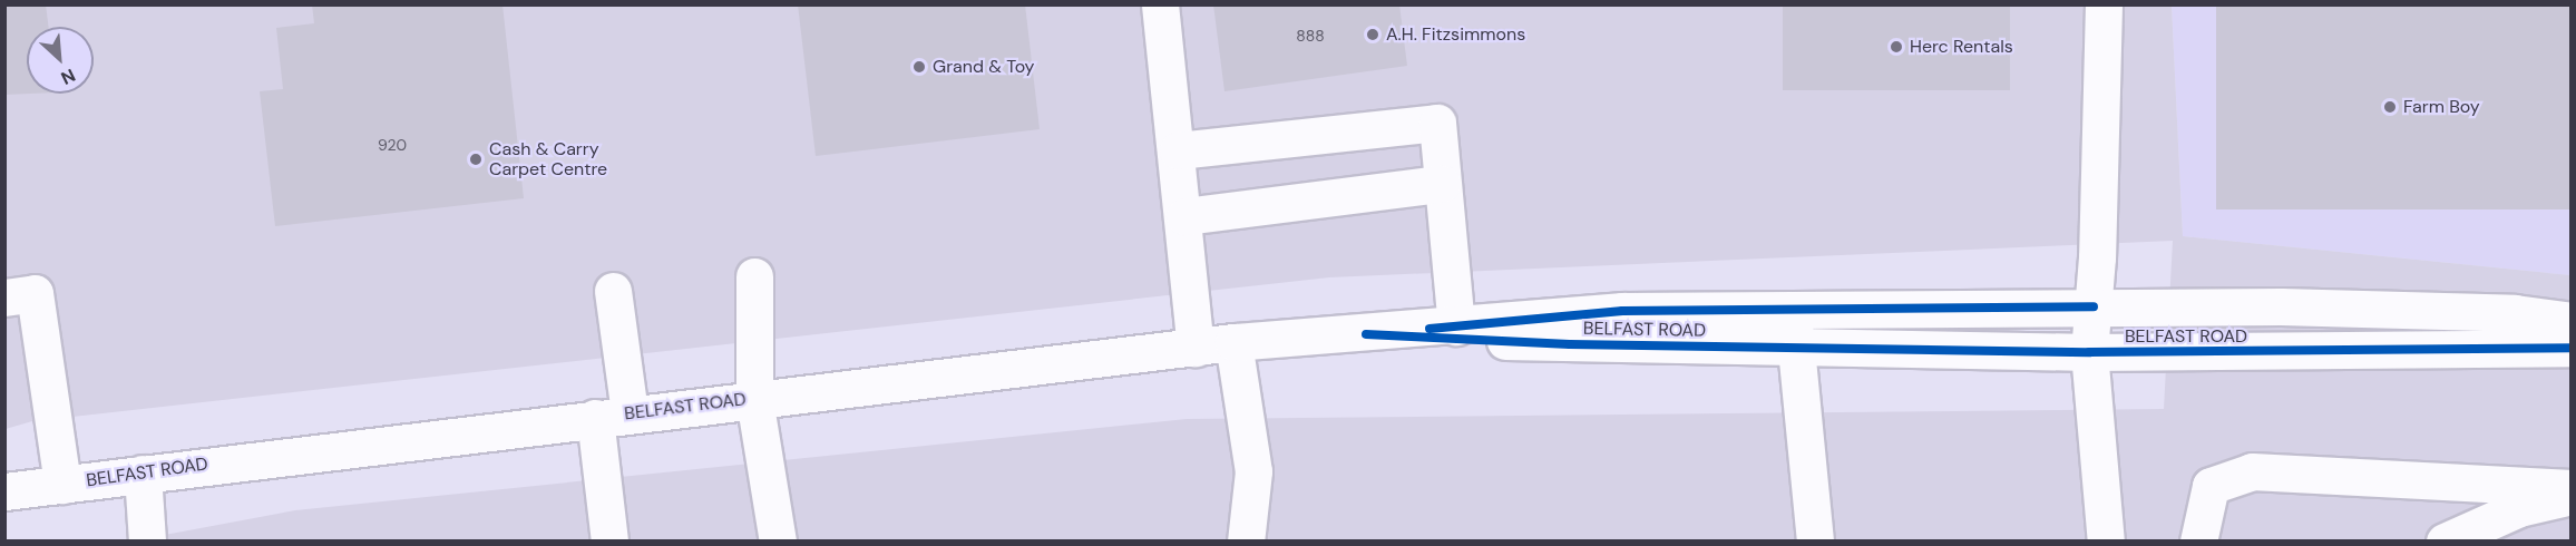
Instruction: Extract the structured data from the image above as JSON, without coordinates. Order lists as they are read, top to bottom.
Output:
{
  "streets": {
    "street": ["BELFAST ROAD"]
  },
  "places": [
    "A.H. Fitzsimmons",
    "Herc Rentals",
    "Grand & Toy",
    "Farm Boy",
    "Cash & Carry Carpet Centre"
  ],
  "house_numbers": ["888", "920"],
  "north": "bottom right"
}
